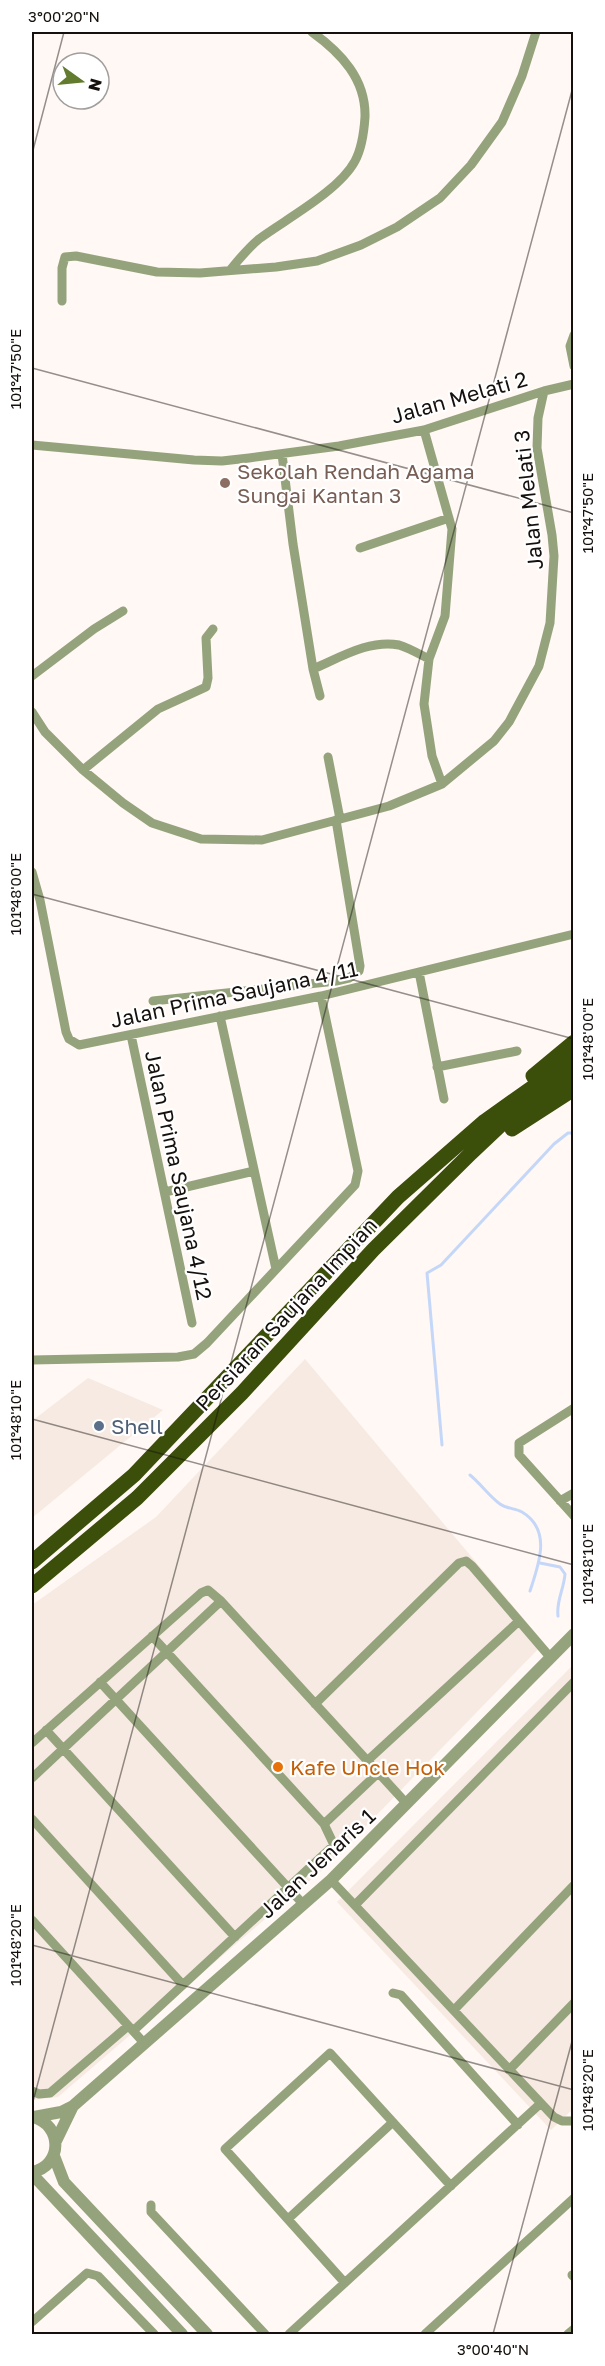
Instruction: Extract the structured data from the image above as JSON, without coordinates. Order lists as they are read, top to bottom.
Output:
{
  "streets": {
    "highway": ["Persiaran Saujana Impian"],
    "street": [
      "Jalan Melati 2",
      "Jalan Melati 3",
      "Jalan Prima Saujana 4/11",
      "Jalan Prima Saujana 4/12",
      "Jalan Jenaris 1"
    ]
  },
  "crossings": [
    ["Jalan Melati 2", "Jalan Melati 3"],
    ["Jalan Prima Saujana 4/11", "Jalan Prima Saujana 4/12"]
  ],
  "places": ["Sekolah Rendah Agama Sungai Kantan 3", "Shell", "Kafe Uncle Hok"],
  "north": "right",
  "coordinates": [
    "3°00'20\"N",
    "101°47'50\"E",
    "101°48'00\"E",
    "101°48'10\"E",
    "101°48'20\"E",
    "3°00'40\"N"
  ]
}
